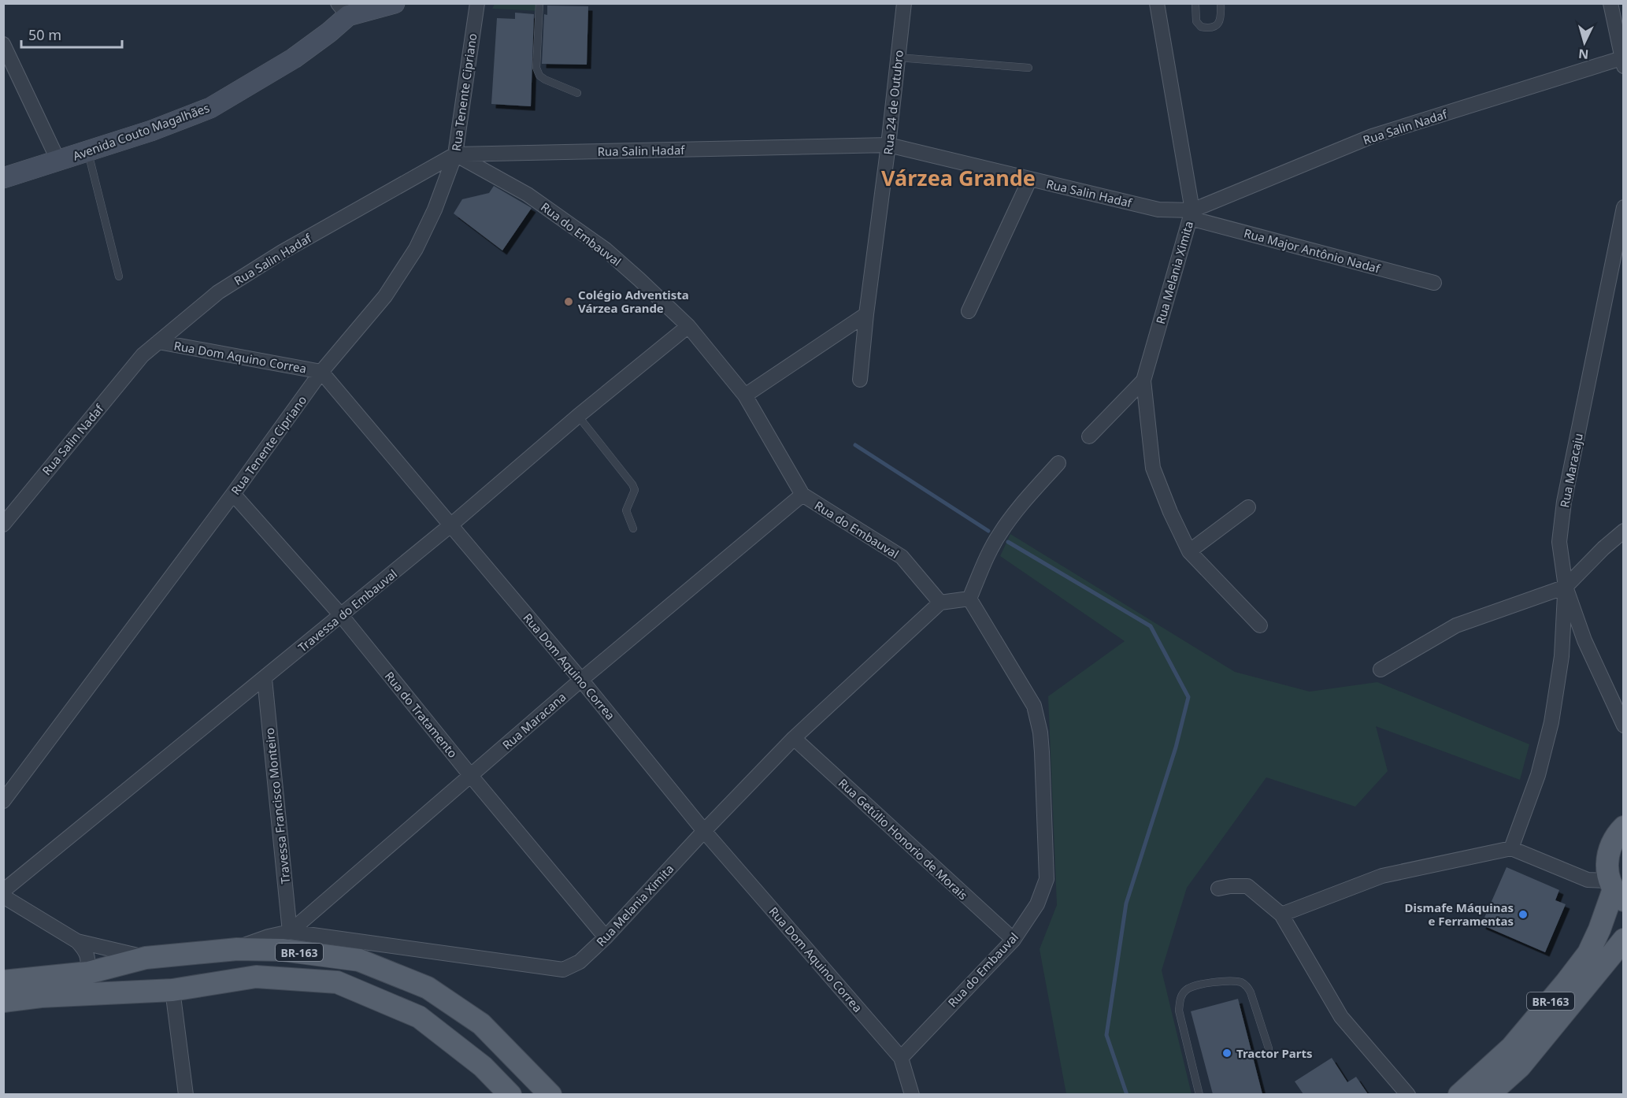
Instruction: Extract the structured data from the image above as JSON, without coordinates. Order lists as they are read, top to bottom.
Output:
{
  "streets": {
    "main road": ["Avenida Couto Magalhães", "BR-163"],
    "street": [
      "Rua Tenente Cipriano",
      "Rua 24 de Outubro",
      "Rua Salin Nadaf",
      "Rua Salin Hadaf",
      "Rua do Embauval",
      "Rua Major Antônio Nadaf",
      "Rua Melania Ximita",
      "Rua Dom Aquino Correa",
      "Rua Maracaju",
      "Travessa do Embauval",
      "Rua do Tratamento",
      "Rua Maracana",
      "Travessa Francisco Monteiro",
      "Rua Getúlio Honorio de Morais"
    ]
  },
  "crossings": [
    ["Rua Tenente Cipriano", "Rua Salin Hadaf"],
    ["Rua Tenente Cipriano", "Rua do Embauval"],
    ["Rua Tenente Cipriano", "Rua Dom Aquino Correa"],
    ["Rua Tenente Cipriano", "Rua do Tratamento"],
    ["Rua 24 de Outubro", "Rua Salin Hadaf"],
    ["Rua Salin Nadaf", "Rua Salin Hadaf"],
    ["Rua Salin Nadaf", "Rua Major Antônio Nadaf"],
    ["Rua Salin Nadaf", "Rua Melania Ximita"],
    ["Rua Salin Hadaf", "Rua do Embauval"],
    ["Rua Salin Hadaf", "Rua Major Antônio Nadaf"],
    ["Rua Salin Hadaf", "Rua Melania Ximita"],
    ["Rua Salin Hadaf", "Rua Dom Aquino Correa"],
    ["Rua do Embauval", "Rua Melania Ximita"],
    ["Rua do Embauval", "Rua Dom Aquino Correa"],
    ["Rua do Embauval", "Travessa do Embauval"],
    ["Rua do Embauval", "Rua Maracana"],
    ["Rua do Embauval", "Rua Getúlio Honorio de Morais"],
    ["Rua Major Antônio Nadaf", "Rua Melania Ximita"],
    ["Rua Melania Ximita", "Rua Dom Aquino Correa"],
    ["Rua Melania Ximita", "Rua do Tratamento"],
    ["Rua Melania Ximita", "Rua Maracana"],
    ["Rua Melania Ximita", "Travessa Francisco Monteiro"],
    ["Rua Melania Ximita", "Rua Getúlio Honorio de Morais"],
    ["Rua Melania Ximita", "BR-163"],
    ["Rua Dom Aquino Correa", "Travessa do Embauval"],
    ["Rua Dom Aquino Correa", "Rua Maracana"],
    ["Travessa do Embauval", "Rua do Tratamento"],
    ["Travessa do Embauval", "Travessa Francisco Monteiro"],
    ["Rua do Tratamento", "Rua Maracana"],
    ["Rua Maracana", "Travessa Francisco Monteiro"]
  ],
  "districts": ["Várzea Grande"],
  "places": ["Colégio Adventista Várzea Grande", "Dismafe Máquinas e Ferramentas", "Tractor Parts"],
  "scale_bar": "50 m",
  "north": "bottom"
}
